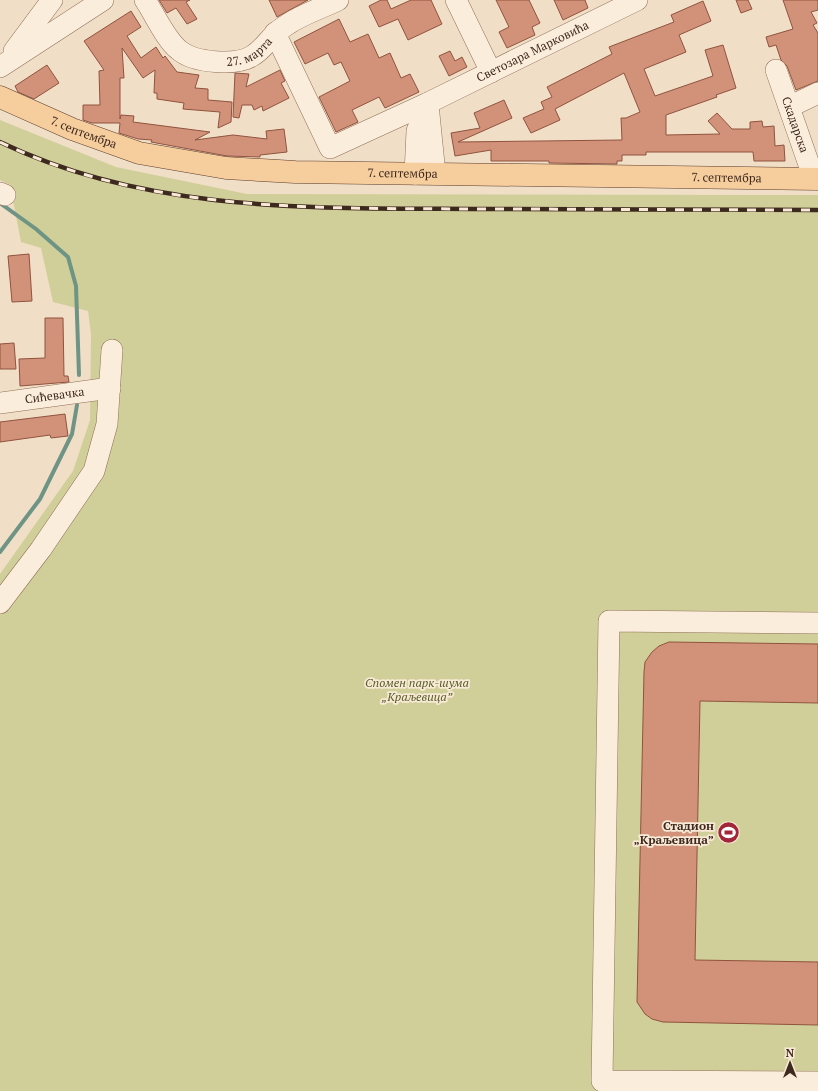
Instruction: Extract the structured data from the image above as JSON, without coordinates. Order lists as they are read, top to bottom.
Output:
{
  "streets": {
    "main road": ["7. септембра"],
    "street": [
      "27. марта",
      "Светозара Марковића",
      "Скадарска",
      "Сићевачка"
    ]
  },
  "crossings": [
    ["27. марта", "Светозара Марковића"],
    ["Скадарска", "7. септембра"]
  ],
  "parks": ["Спомен парк-шума „Краљевица”"],
  "places": {
    "sports": ["Стадион „Краљевица”"]
  },
  "north": "top"
}
